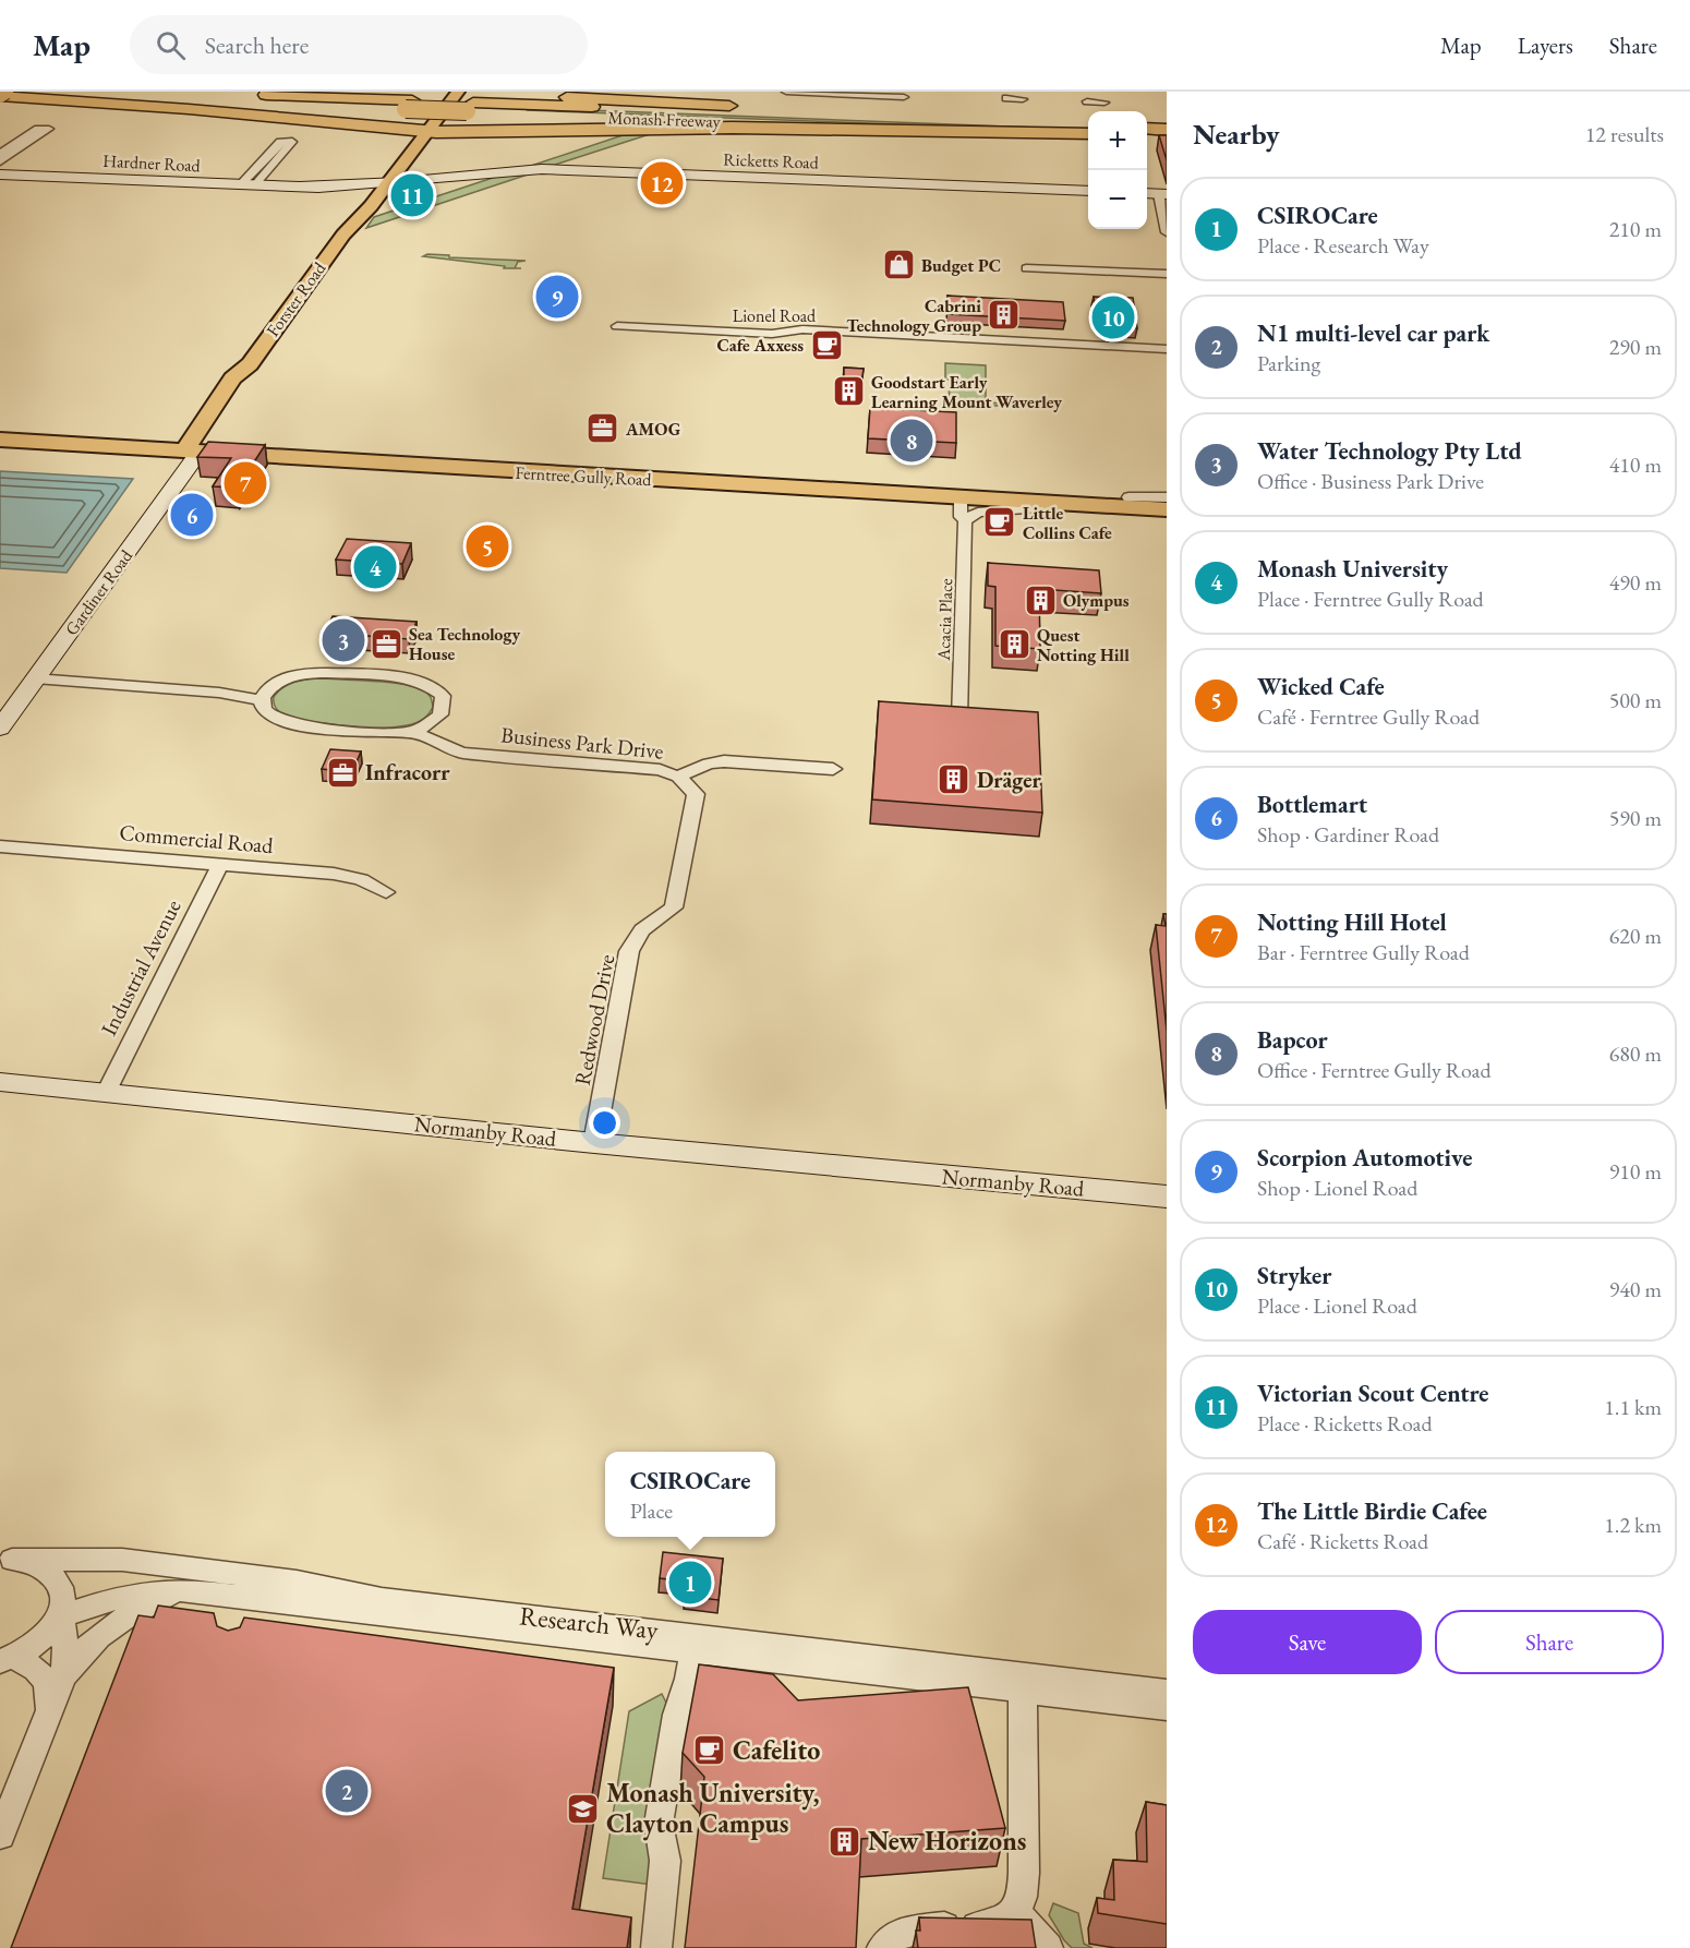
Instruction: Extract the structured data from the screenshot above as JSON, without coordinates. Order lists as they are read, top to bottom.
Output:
{
  "streets": {
    "highway": ["Monash Freeway"],
    "main road": ["Forster Road", "Ferntree Gully Road"],
    "street": [
      "Ricketts Road",
      "Hardner Road",
      "Lionel Road",
      "Gardiner Road",
      "Acacia Place",
      "Business Park Drive",
      "Commercial Road",
      "Industrial Avenue",
      "Redwood Drive",
      "Normanby Road",
      "Research Way"
    ]
  },
  "crossings": [
    ["Ricketts Road", "Hardner Road"],
    ["Ricketts Road", "Forster Road"],
    ["Hardner Road", "Forster Road"],
    ["Forster Road", "Ferntree Gully Road"],
    ["Forster Road", "Gardiner Road"],
    ["Ferntree Gully Road", "Gardiner Road"],
    ["Ferntree Gully Road", "Acacia Place"],
    ["Business Park Drive", "Redwood Drive"],
    ["Commercial Road", "Industrial Avenue"],
    ["Industrial Avenue", "Normanby Road"],
    ["Redwood Drive", "Normanby Road"]
  ],
  "places": {
    "shop": ["Budget PC"],
    "building": [
      "Cabrini Technology Group",
      "Goodstart Early Learning Mount Waverley",
      "Olympus",
      "Quest Notting Hill",
      "Dräger",
      "New Horizons"
    ],
    "cafe": ["Cafe Axxess", "Little Collins Cafe", "Cafelito"],
    "office": ["AMOG", "Sea Technology House", "Infracorr"],
    "school or university": ["Monash University, Clayton Campus"]
  },
  "page": {
    "header": "Map",
    "search": "Search here",
    "nav": ["Map", "Layers", "Share"],
    "heading": ["Nearby", "12 results"],
    "map_buttons": ["+", "−"],
    "pins": [
      "12",
      "11",
      "9",
      "10",
      "8",
      "7",
      "6",
      "5",
      "4",
      "3",
      "1",
      "2"
    ],
    "list": [
      {
        "mark": "1",
        "name": "CSIROCare",
        "note": "Place · Research Way",
        "value": "210 m"
      },
      {
        "mark": "2",
        "name": "N1 multi-level car park",
        "note": "Parking",
        "value": "290 m"
      },
      {
        "mark": "3",
        "name": "Water Technology Pty Ltd",
        "note": "Office · Business Park Drive",
        "value": "410 m"
      },
      {
        "mark": "4",
        "name": "Monash University",
        "note": "Place · Ferntree Gully Road",
        "value": "490 m"
      },
      {
        "mark": "5",
        "name": "Wicked Cafe",
        "note": "Café · Ferntree Gully Road",
        "value": "500 m"
      },
      {
        "mark": "6",
        "name": "Bottlemart",
        "note": "Shop · Gardiner Road",
        "value": "590 m"
      },
      {
        "mark": "7",
        "name": "Notting Hill Hotel",
        "note": "Bar · Ferntree Gully Road",
        "value": "620 m"
      },
      {
        "mark": "8",
        "name": "Bapcor",
        "note": "Office · Ferntree Gully Road",
        "value": "680 m"
      },
      {
        "mark": "9",
        "name": "Scorpion Automotive",
        "note": "Shop · Lionel Road",
        "value": "910 m"
      },
      {
        "mark": "10",
        "name": "Stryker",
        "note": "Place · Lionel Road",
        "value": "940 m"
      },
      {
        "mark": "11",
        "name": "Victorian Scout Centre",
        "note": "Place · Ricketts Road",
        "value": "1.1 km"
      },
      {
        "mark": "12",
        "name": "The Little Birdie Cafee",
        "note": "Café · Ricketts Road",
        "value": "1.2 km"
      }
    ],
    "popup": ["CSIROCare", "Place"],
    "buttons": ["Save", "Share"]
  }
}
